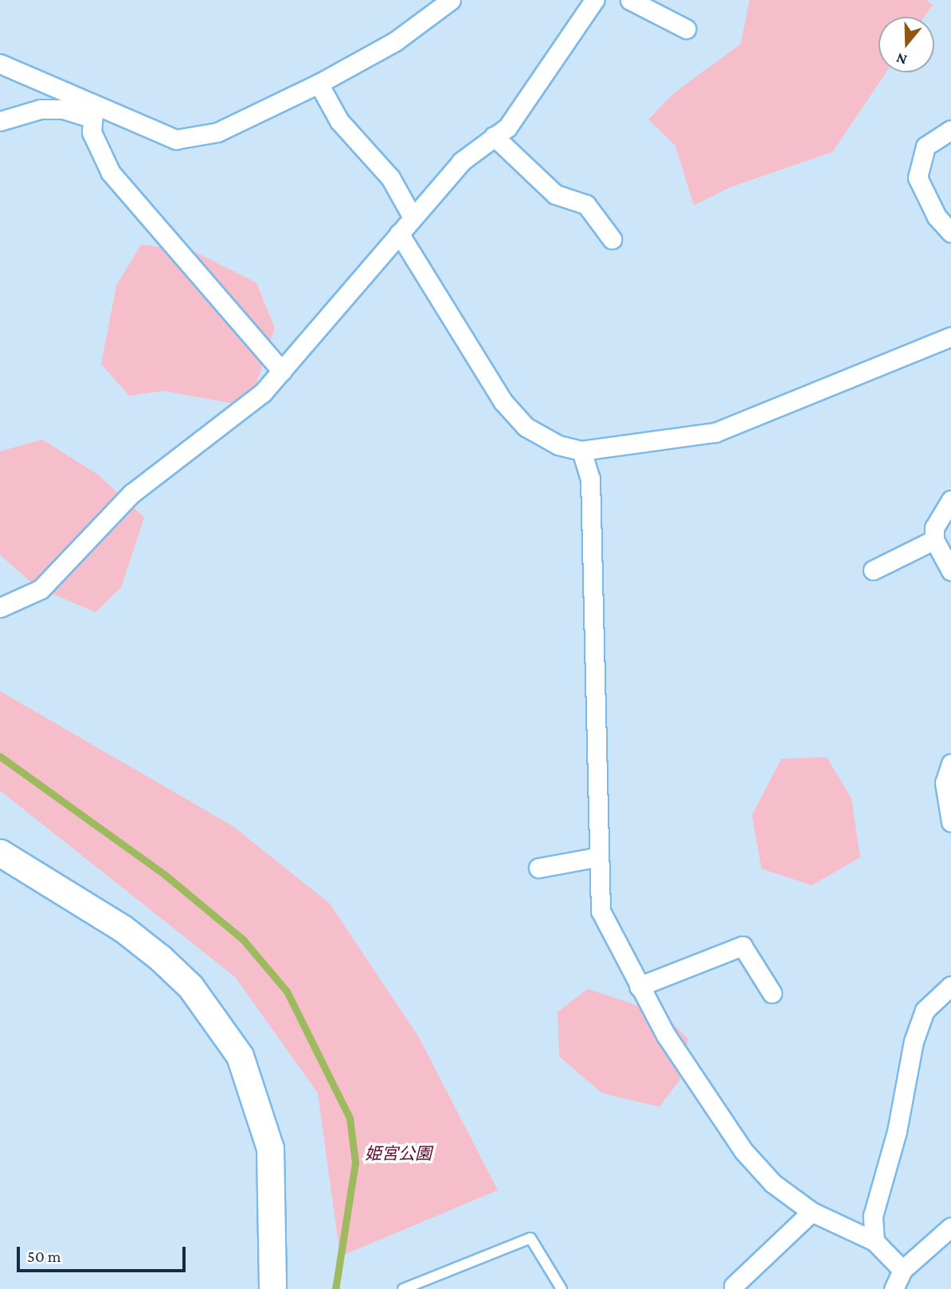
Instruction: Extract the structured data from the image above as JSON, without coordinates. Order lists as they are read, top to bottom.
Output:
{
  "parks": ["姫宮公園"],
  "scale_bar": "50 m",
  "north": "bottom"
}
